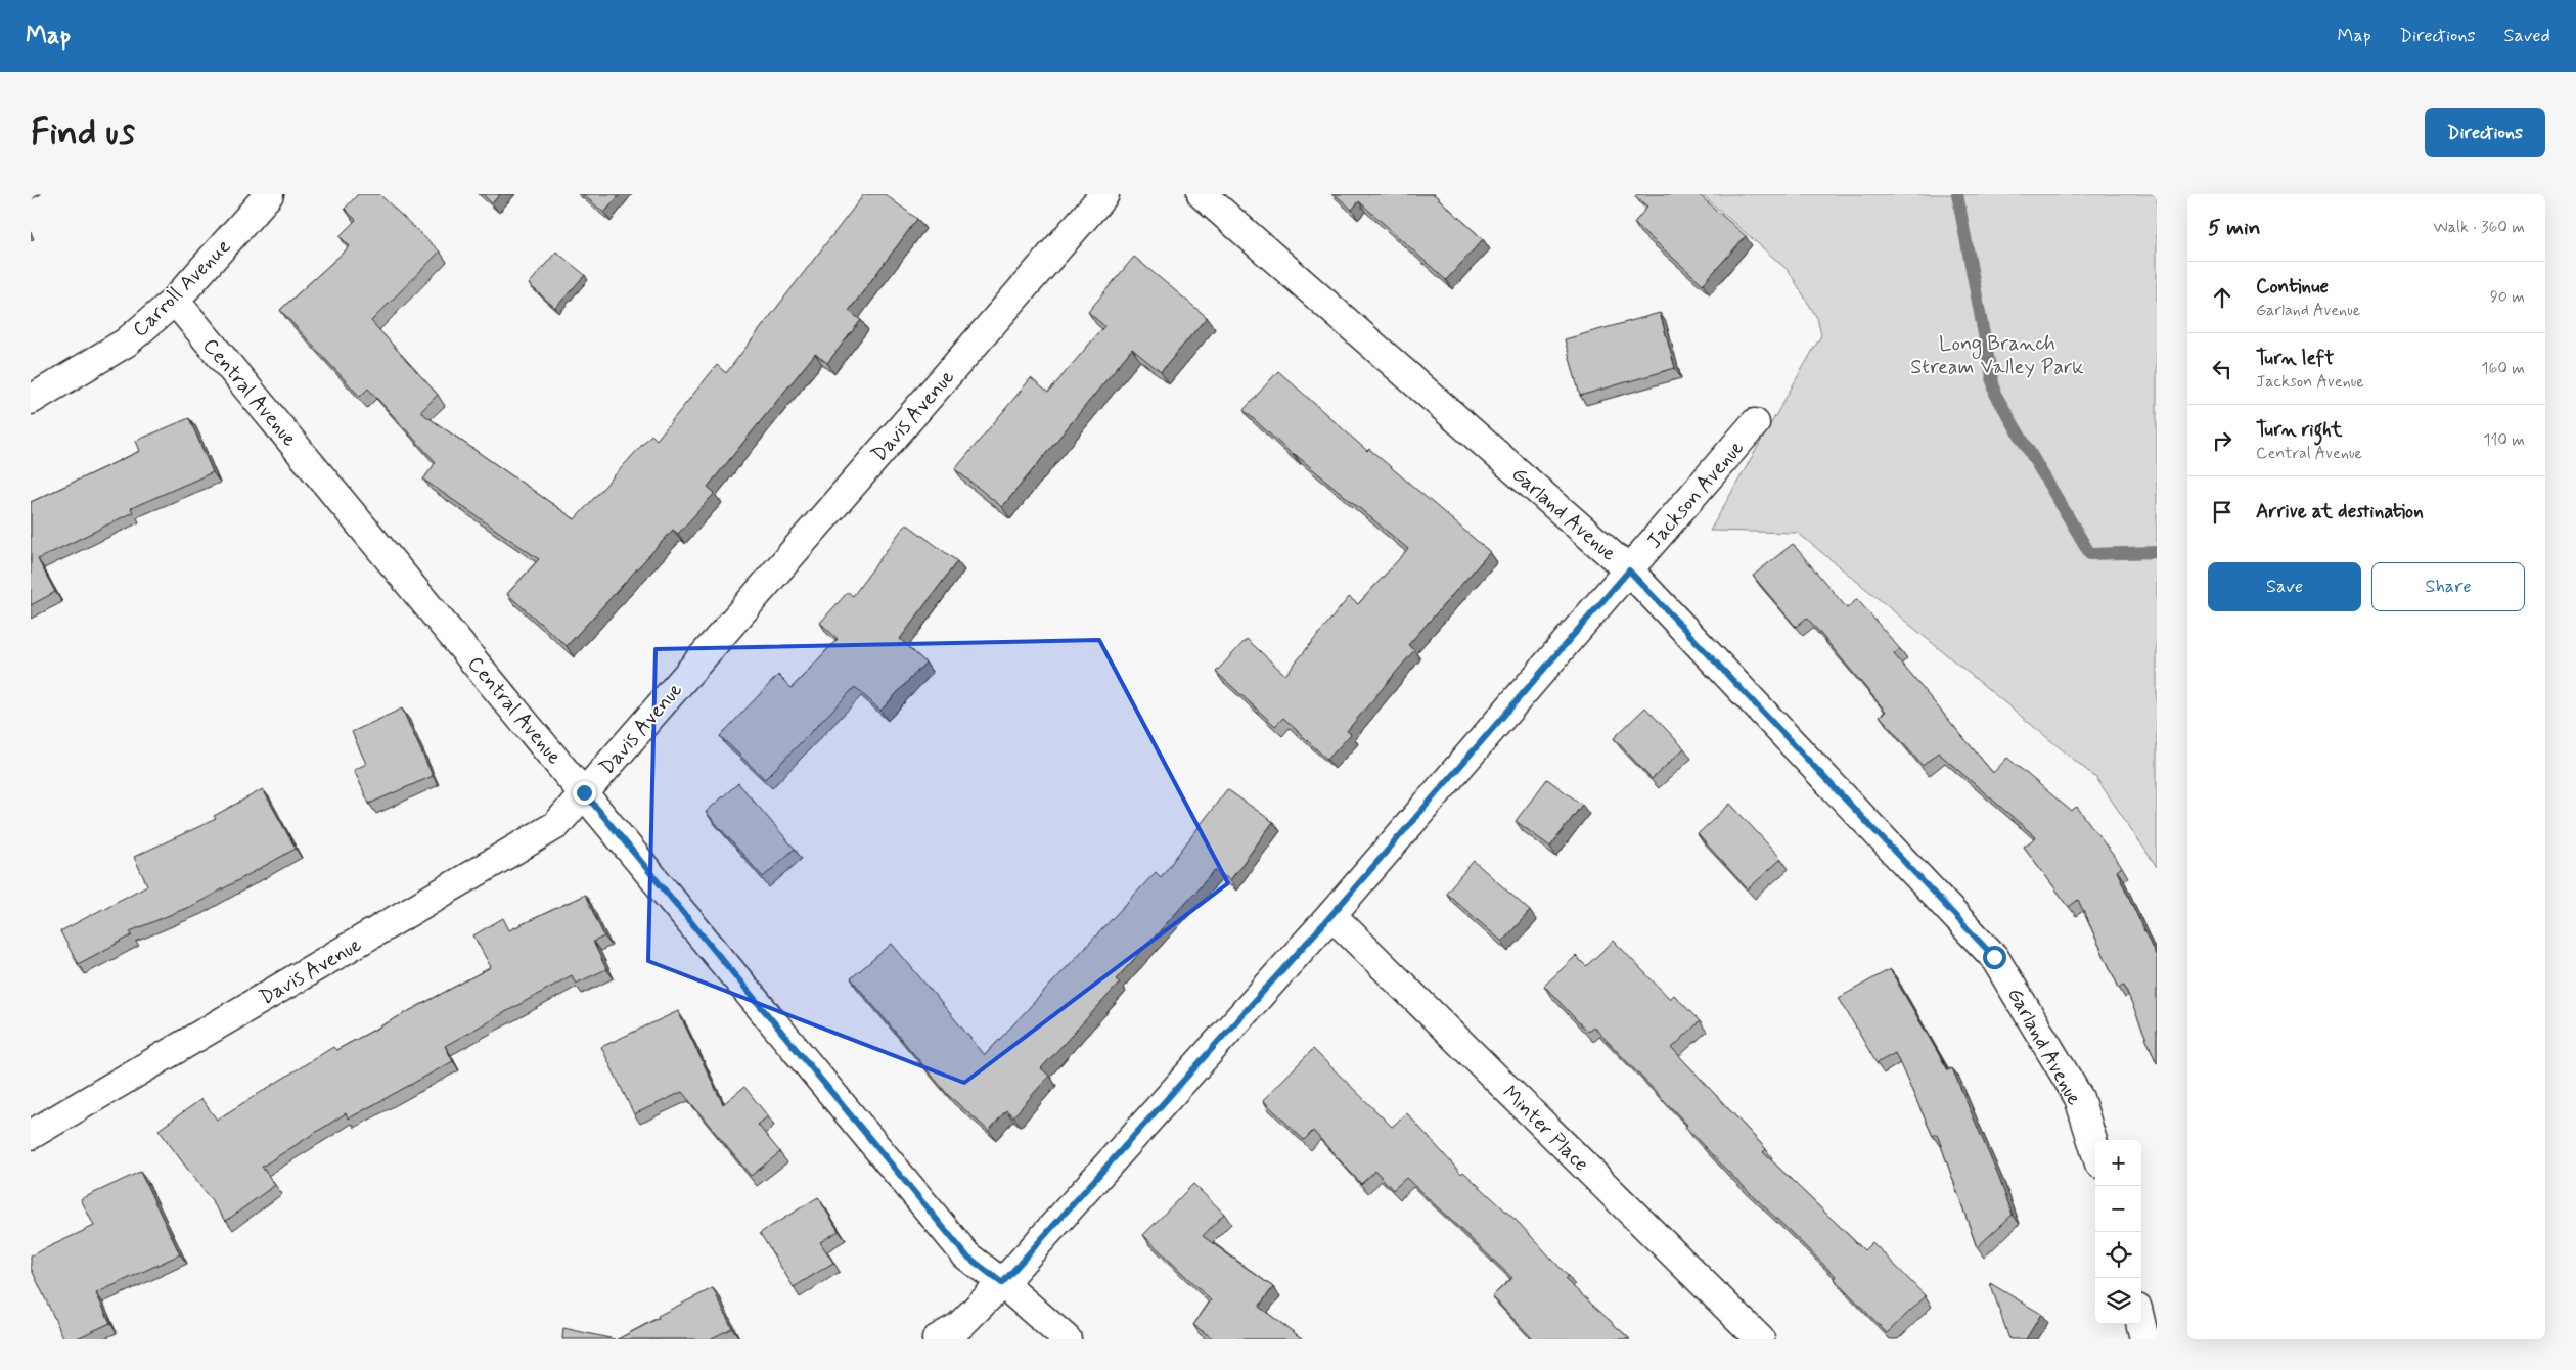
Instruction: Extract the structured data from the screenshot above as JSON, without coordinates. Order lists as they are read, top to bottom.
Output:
{
  "streets": {
    "street": [
      "Carroll Avenue",
      "Central Avenue",
      "Davis Avenue",
      "Jackson Avenue",
      "Garland Avenue",
      "Minter Place"
    ]
  },
  "crossings": [
    ["Carroll Avenue", "Central Avenue"],
    ["Central Avenue", "Davis Avenue"],
    ["Central Avenue", "Jackson Avenue"],
    ["Jackson Avenue", "Garland Avenue"],
    ["Jackson Avenue", "Minter Place"]
  ],
  "parks": ["Long Branch Stream Valley Park"],
  "page": {
    "header": "Map",
    "nav": ["Map", "Directions", "Saved"],
    "buttons": [
      "Directions",
      ["Save", "Share"]
    ],
    "title": "Find us",
    "heading": ["5 min", "Walk · 360 m"],
    "list": [
      ["Continue", "Garland Avenue", "90 m"],
      ["Turn left", "Jackson Avenue", "160 m"],
      ["Turn right", "Central Avenue", "110 m"],
      "Arrive at destination"
    ],
    "map_buttons": ["+", "−"]
  }
}
